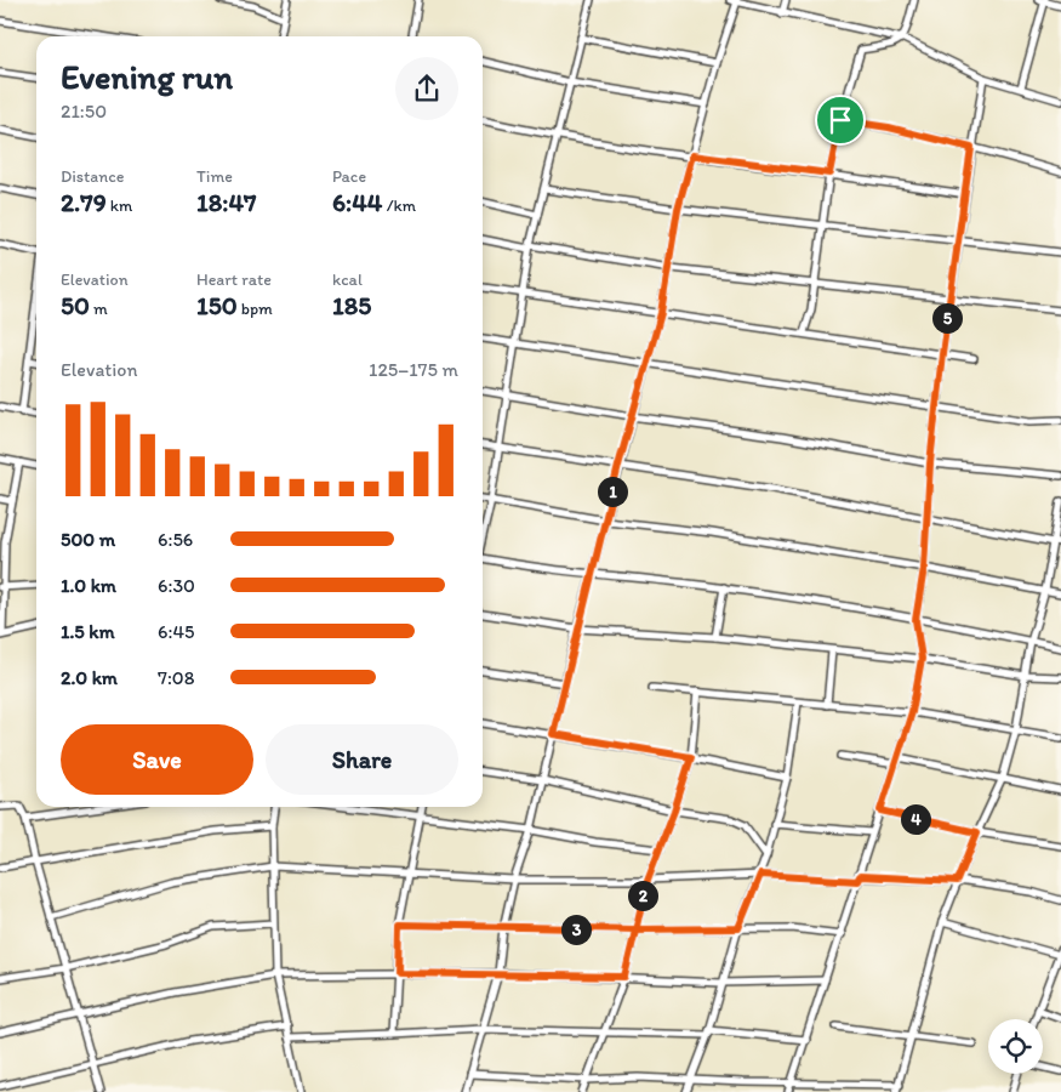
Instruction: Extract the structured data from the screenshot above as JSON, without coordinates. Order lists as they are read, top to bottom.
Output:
{
  "page": {
    "heading": ["Evening run", "21:50"],
    "stats": [
      ["Distance", "2.79 km"],
      ["Time", "18:47"],
      ["Pace", "6:44 /km"],
      ["Elevation", "50 m"],
      ["Heart rate", "150 bpm"],
      ["kcal", "185"]
    ],
    "pins": [
      "5",
      "1",
      "4",
      "2",
      "3"
    ],
    "chart": ["Elevation", "125–175 m"],
    "list": [
      {
        "name": "500 m",
        "note": "6:56"
      },
      {
        "name": "1.0 km",
        "note": "6:30"
      },
      {
        "name": "1.5 km",
        "note": "6:45"
      },
      {
        "name": "2.0 km",
        "note": "7:08"
      }
    ],
    "buttons": ["Save", "Share"]
  }
}
